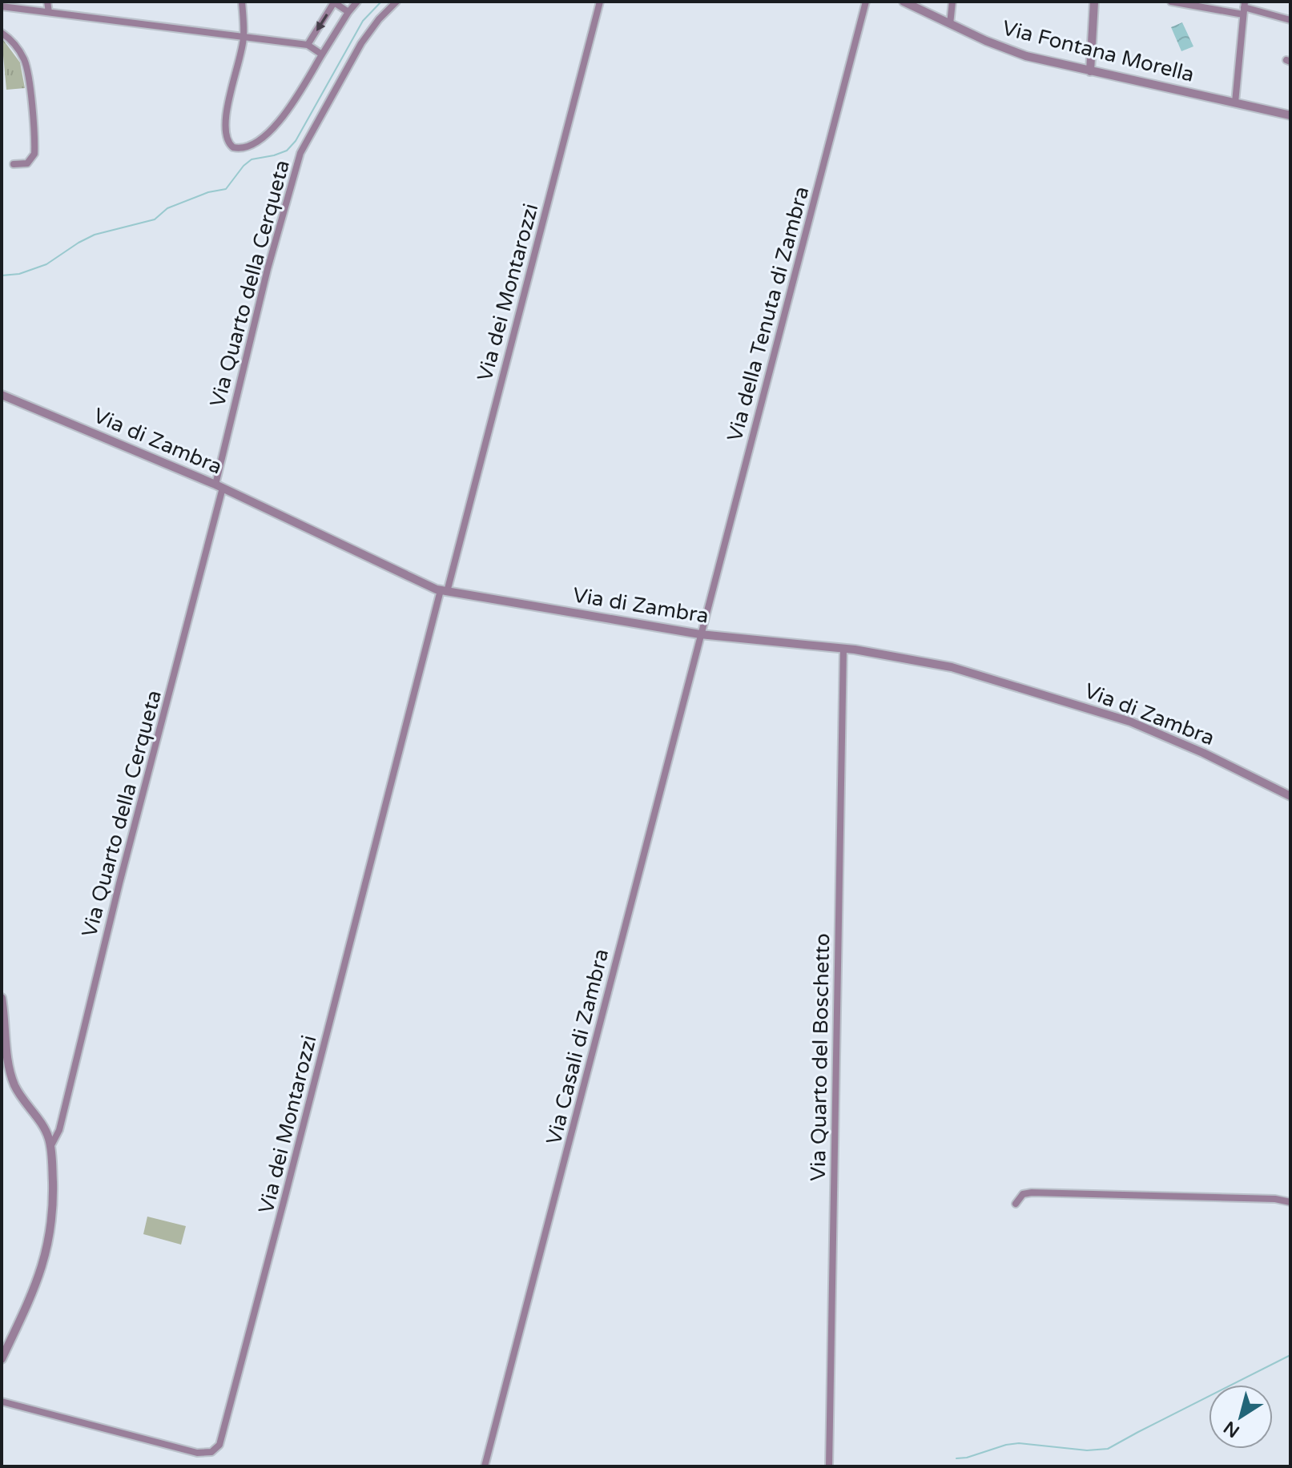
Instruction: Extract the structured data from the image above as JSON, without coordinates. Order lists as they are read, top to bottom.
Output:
{
  "streets": {
    "street": [
      "Via Fontana Morella",
      "Via Quarto della Cerqueta",
      "Via dei Montarozzi",
      "Via della Tenuta di Zambra",
      "Via di Zambra",
      "Via Casali di Zambra",
      "Via Quarto del Boschetto"
    ]
  },
  "crossings": [
    ["Via Quarto della Cerqueta", "Via di Zambra"],
    ["Via dei Montarozzi", "Via di Zambra"],
    ["Via della Tenuta di Zambra", "Via di Zambra"],
    ["Via della Tenuta di Zambra", "Via Casali di Zambra"],
    ["Via di Zambra", "Via Casali di Zambra"],
    ["Via di Zambra", "Via Quarto del Boschetto"]
  ],
  "north": "bottom left"
}
